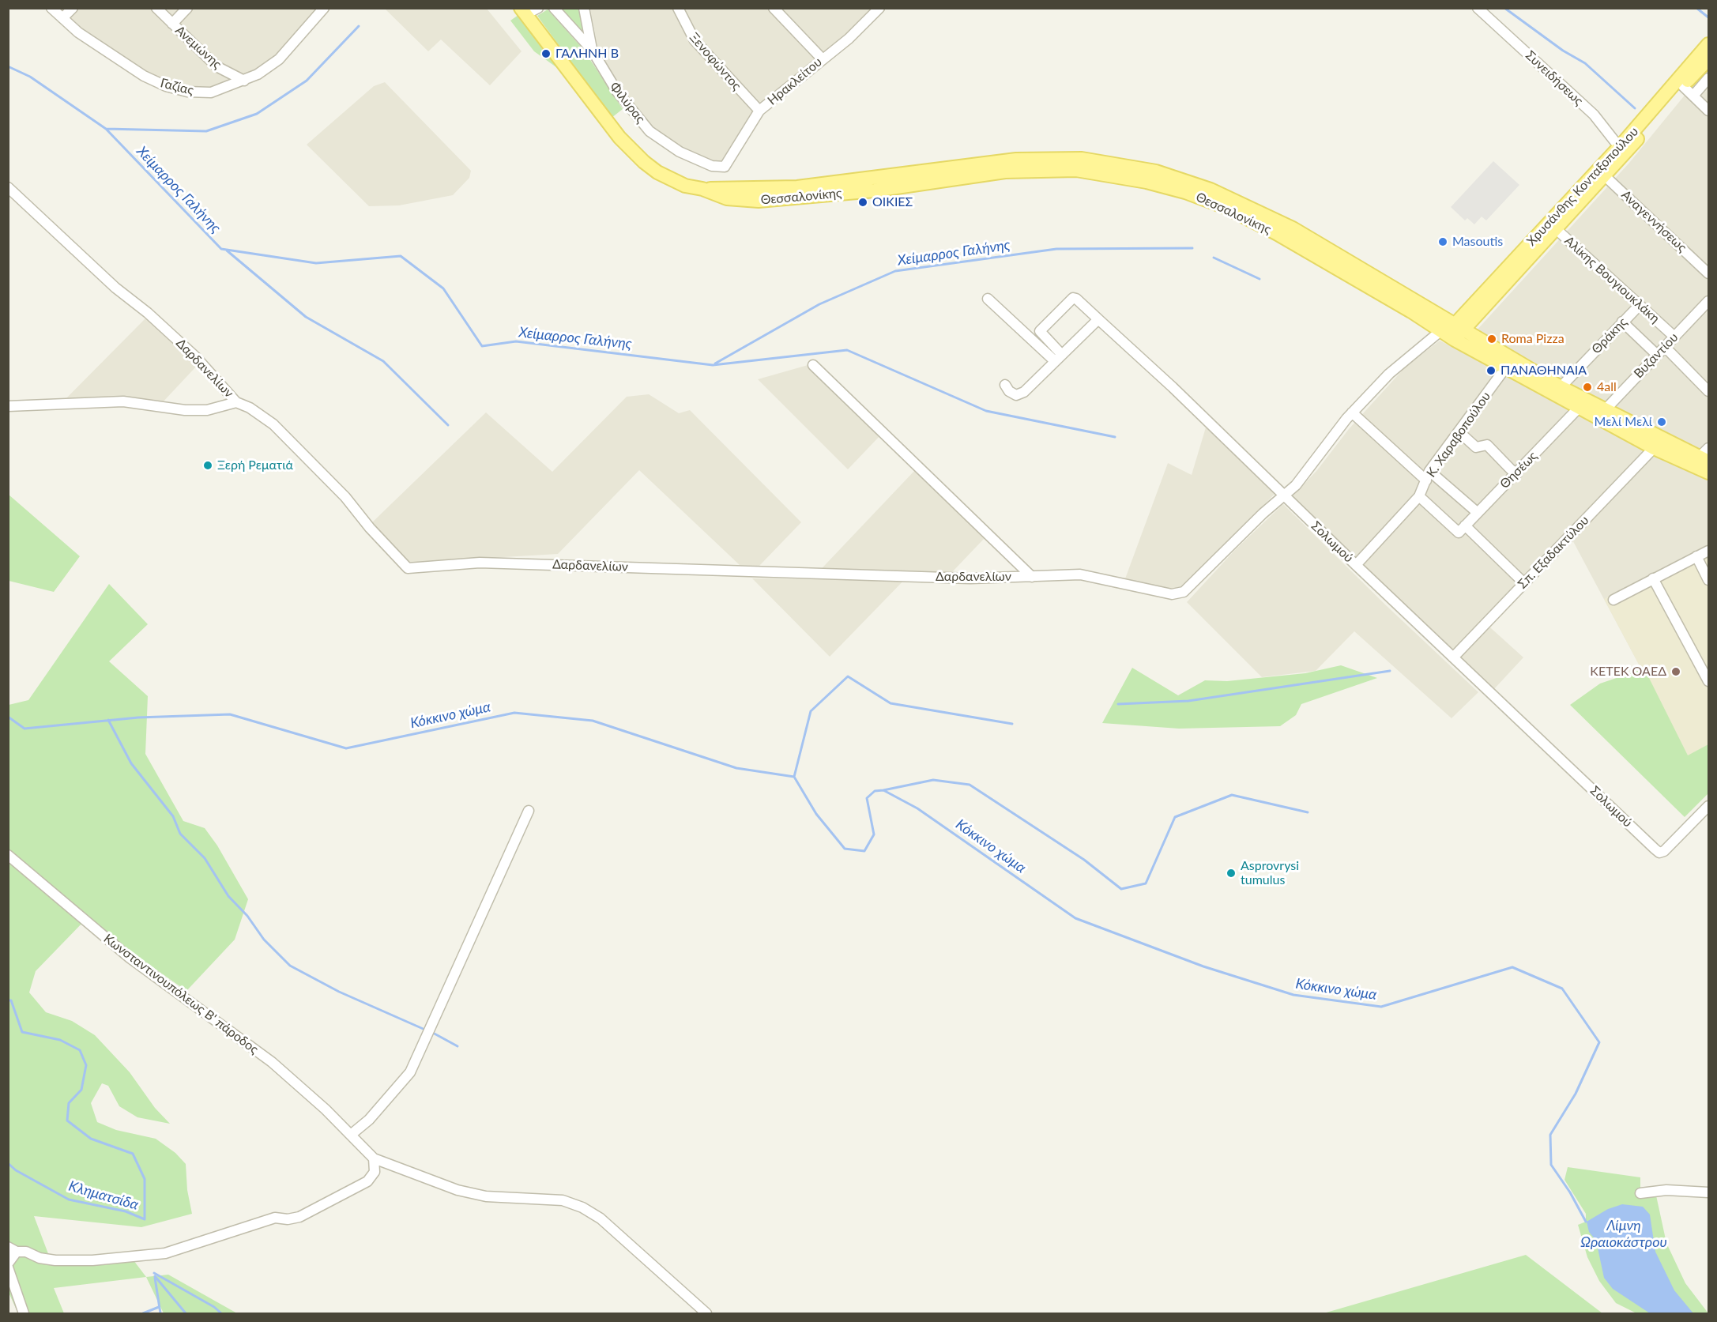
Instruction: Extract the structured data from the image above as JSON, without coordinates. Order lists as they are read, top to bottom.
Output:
{
  "streets": {
    "main road": ["Χρυσάνθης Κονταξοπούλου", "Θεσσαλονίκης"],
    "street": [
      "Ανεμώνης",
      "Ξενοφώντος",
      "Συνειδήσεως",
      "Ηρακλείτου",
      "Γαζίας",
      "Φιλύρας",
      "Αναγεννήσεως",
      "Αλίκης Βουγιουκλάκη",
      "Θράκης",
      "Βυζαντίου",
      "Δαρδανελίων",
      "Κ. Χαραβοπούλου",
      "Θησέως",
      "Σολωμού",
      "Σπ. Εξαδακτύλου",
      "Κωνσταντινουπόλεως Β' πάροδος"
    ]
  },
  "crossings": [
    ["Ανεμώνης", "Γαζίας"],
    ["Ξενοφώντος", "Ηρακλείτου"],
    ["Συνειδήσεως", "Χρυσάνθης Κονταξοπούλου"],
    ["Ηρακλείτου", "Φιλύρας"],
    ["Χρυσάνθης Κονταξοπούλου", "Θεσσαλονίκης"],
    ["Χρυσάνθης Κονταξοπούλου", "Αναγεννήσεως"],
    ["Χρυσάνθης Κονταξοπούλου", "Αλίκης Βουγιουκλάκη"],
    ["Χρυσάνθης Κονταξοπούλου", "Δαρδανελίων"],
    ["Χρυσάνθης Κονταξοπούλου", "Σολωμού"],
    ["Θεσσαλονίκης", "Θράκης"],
    ["Θεσσαλονίκης", "Βυζαντίου"],
    ["Θεσσαλονίκης", "Κ. Χαραβοπούλου"],
    ["Θεσσαλονίκης", "Θησέως"],
    ["Θεσσαλονίκης", "Σπ. Εξαδακτύλου"],
    ["Αλίκης Βουγιουκλάκη", "Θράκης"],
    ["Αλίκης Βουγιουκλάκη", "Βυζαντίου"],
    ["Δαρδανελίων", "Σολωμού"],
    ["Κ. Χαραβοπούλου", "Θησέως"],
    ["Κ. Χαραβοπούλου", "Σολωμού"],
    ["Σολωμού", "Σπ. Εξαδακτύλου"]
  ],
  "water": [
    "Χείμαρρος Γαλήνης",
    "Κόκκινο χώμα",
    "Κληματσίδα",
    "Λίμνη Ωραιοκάστρου"
  ],
  "places": [
    "ΓΑΛΗΝΗ Β",
    "ΟΙΚΙΕΣ",
    "Masoutis",
    "Roma Pizza",
    "ΠΑΝΑΘΗΝΑΙΑ",
    "4all",
    "Μελί Μελί",
    "Ξερή Ρεματιά",
    "ΚΕΤΕΚ ΟΑΕΔ",
    "Asprovrysi tumulus"
  ]
}
